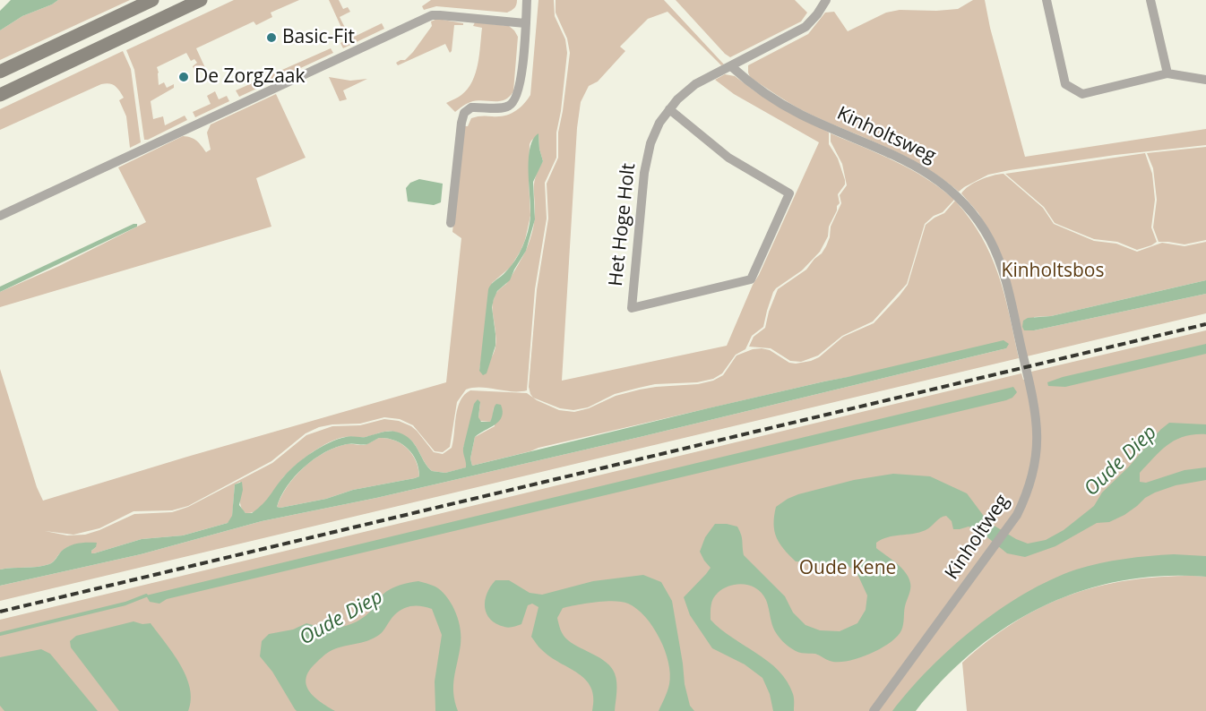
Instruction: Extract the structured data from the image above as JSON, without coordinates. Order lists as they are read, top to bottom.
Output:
{
  "streets": {
    "street": ["Kinholtsweg", "Het Hoge Holt", "Kinholtweg"]
  },
  "crossings": [
    ["Kinholtsweg", "Het Hoge Holt"],
    ["Kinholtsweg", "Kinholtweg"]
  ],
  "water": ["Oude Diep"],
  "parks": ["Kinholtsbos", "Oude Kene"],
  "places": ["Basic-Fit", "De ZorgZaak"]
}
